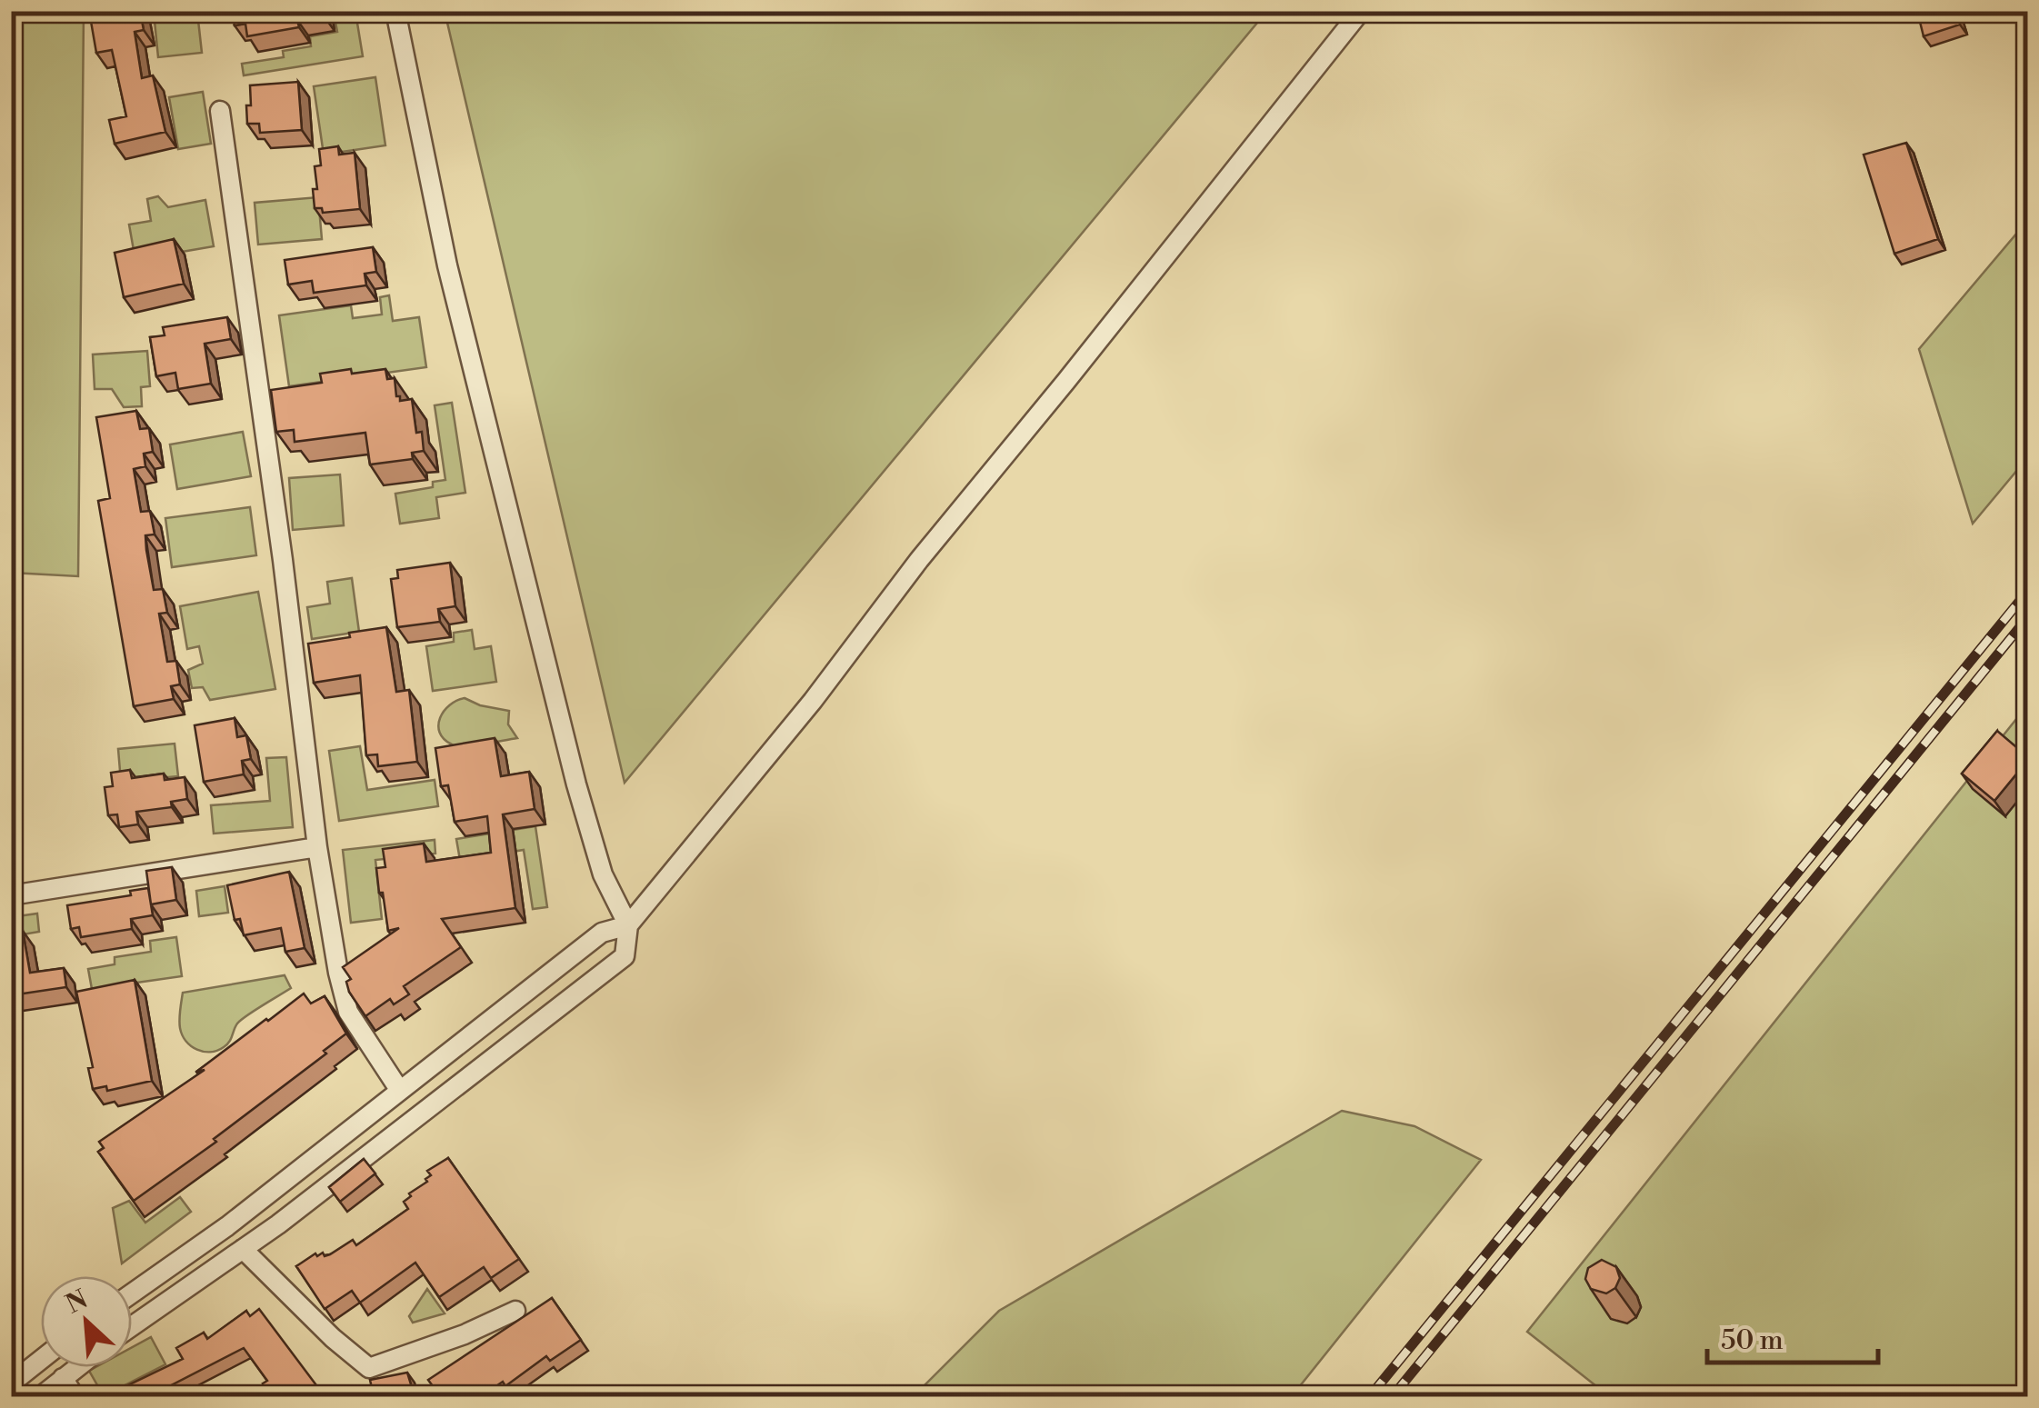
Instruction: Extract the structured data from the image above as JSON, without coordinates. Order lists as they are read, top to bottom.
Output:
{
  "scale_bar": "50 m",
  "north": "top left"
}
